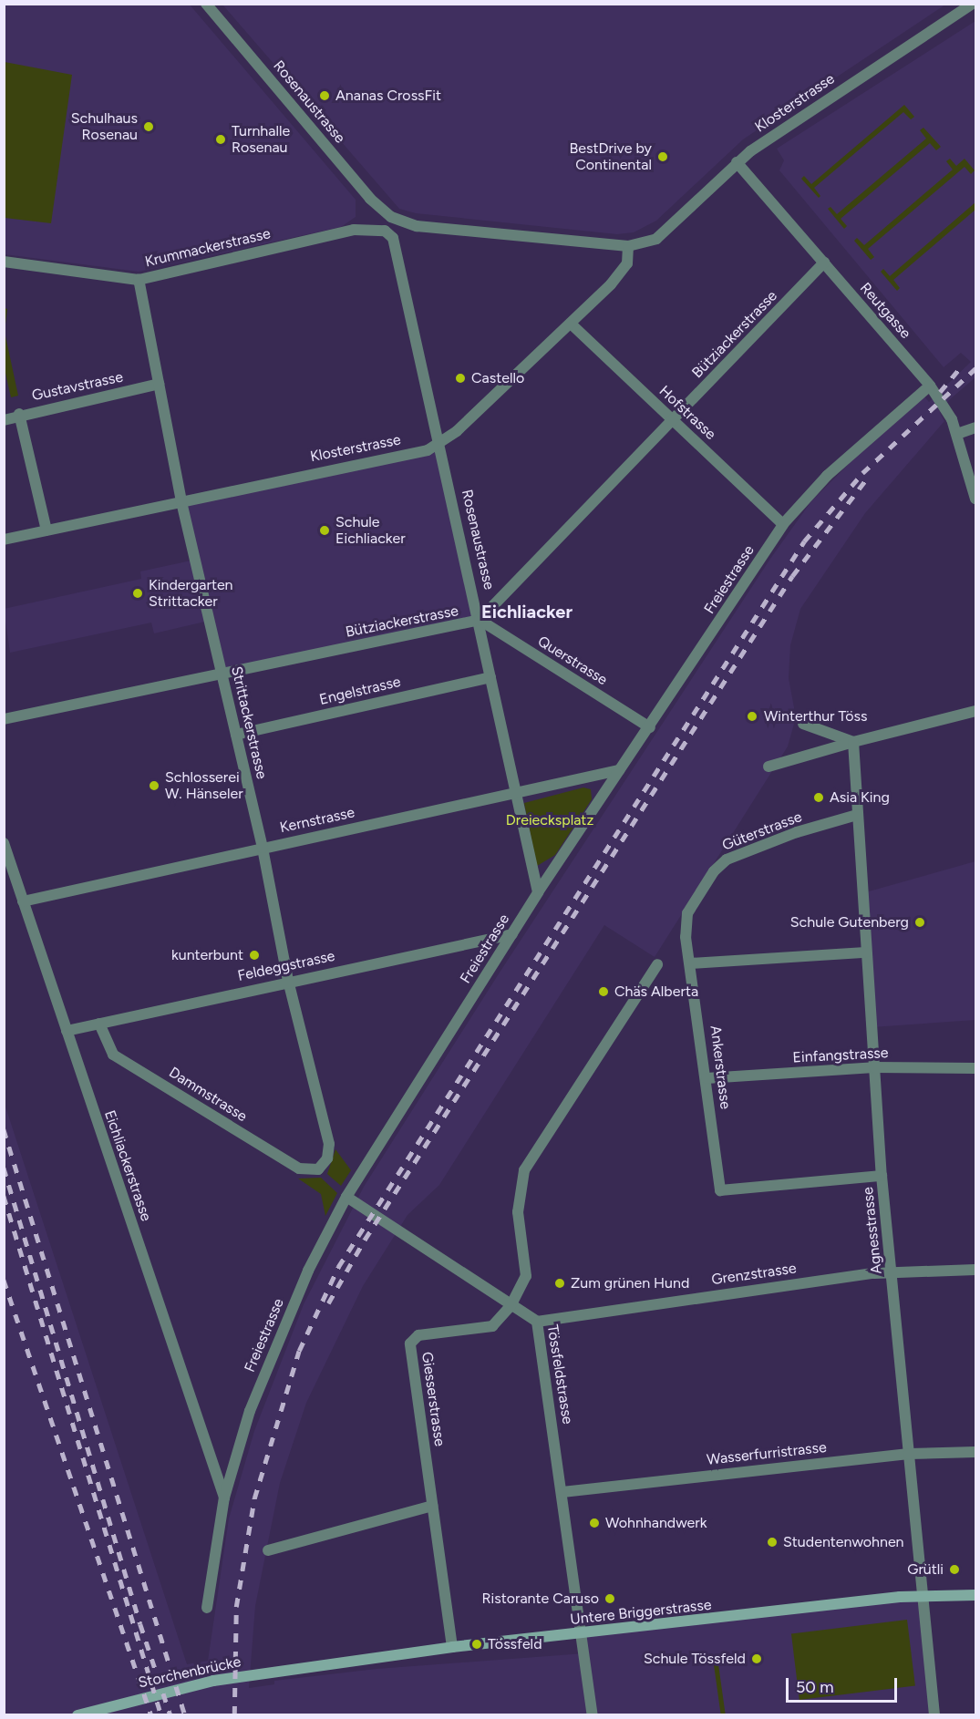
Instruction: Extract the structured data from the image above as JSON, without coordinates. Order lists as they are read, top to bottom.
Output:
{
  "streets": {
    "main road": ["Untere Briggerstrasse", "Storchenbrücke"],
    "street": [
      "Rosenaustrasse",
      "Klosterstrasse",
      "Krummackerstrasse",
      "Reutgasse",
      "Bütziackerstrasse",
      "Gustavstrasse",
      "Hofstrasse",
      "Freiestrasse",
      "Querstrasse",
      "Engelstrasse",
      "Strittackerstrasse",
      "Kernstrasse",
      "Güterstrasse",
      "Feldeggstrasse",
      "Einfangstrasse",
      "Ankerstrasse",
      "Dammstrasse",
      "Eichliackerstrasse",
      "Agnesstrasse",
      "Grenzstrasse",
      "Tössfeldstrasse",
      "Giesserstrasse",
      "Wasserfurristrasse"
    ]
  },
  "crossings": [
    ["Rosenaustrasse", "Klosterstrasse"],
    ["Rosenaustrasse", "Krummackerstrasse"],
    ["Rosenaustrasse", "Bütziackerstrasse"],
    ["Rosenaustrasse", "Freiestrasse"],
    ["Rosenaustrasse", "Querstrasse"],
    ["Rosenaustrasse", "Engelstrasse"],
    ["Rosenaustrasse", "Kernstrasse"],
    ["Klosterstrasse", "Reutgasse"],
    ["Klosterstrasse", "Hofstrasse"],
    ["Klosterstrasse", "Strittackerstrasse"],
    ["Krummackerstrasse", "Strittackerstrasse"],
    ["Reutgasse", "Bütziackerstrasse"],
    ["Reutgasse", "Freiestrasse"],
    ["Bütziackerstrasse", "Hofstrasse"],
    ["Bütziackerstrasse", "Querstrasse"],
    ["Bütziackerstrasse", "Strittackerstrasse"],
    ["Gustavstrasse", "Strittackerstrasse"],
    ["Hofstrasse", "Freiestrasse"],
    ["Freiestrasse", "Querstrasse"],
    ["Freiestrasse", "Kernstrasse"],
    ["Freiestrasse", "Feldeggstrasse"],
    ["Freiestrasse", "Eichliackerstrasse"],
    ["Engelstrasse", "Strittackerstrasse"],
    ["Strittackerstrasse", "Kernstrasse"],
    ["Strittackerstrasse", "Feldeggstrasse"],
    ["Strittackerstrasse", "Dammstrasse"],
    ["Kernstrasse", "Eichliackerstrasse"],
    ["Güterstrasse", "Ankerstrasse"],
    ["Güterstrasse", "Agnesstrasse"],
    ["Feldeggstrasse", "Dammstrasse"],
    ["Feldeggstrasse", "Eichliackerstrasse"],
    ["Einfangstrasse", "Ankerstrasse"],
    ["Einfangstrasse", "Agnesstrasse"],
    ["Ankerstrasse", "Agnesstrasse"],
    ["Agnesstrasse", "Grenzstrasse"],
    ["Agnesstrasse", "Wasserfurristrasse"],
    ["Agnesstrasse", "Untere Briggerstrasse"],
    ["Grenzstrasse", "Tössfeldstrasse"],
    ["Tössfeldstrasse", "Giesserstrasse"],
    ["Tössfeldstrasse", "Wasserfurristrasse"],
    ["Tössfeldstrasse", "Untere Briggerstrasse"],
    ["Giesserstrasse", "Untere Briggerstrasse"],
    ["Untere Briggerstrasse", "Storchenbrücke"]
  ],
  "districts": ["Eichliacker"],
  "parks": ["Dreiecksplatz"],
  "places": [
    "Ananas CrossFit",
    "Schulhaus Rosenau",
    "Turnhalle Rosenau",
    "BestDrive by Continental",
    "Castello",
    "Schule Eichliacker",
    "Kindergarten Strittacker",
    "Winterthur Töss",
    "Schlosserei W. Hänseler",
    "Asia King",
    "Schule Gutenberg",
    "kunterbunt",
    "Chäs Alberta",
    "Zum grünen Hund",
    "Wohnhandwerk",
    "Studentenwohnen",
    "Grütli",
    "Ristorante Caruso",
    "Tössfeld",
    "Schule Tössfeld"
  ],
  "scale_bar": "50 m"
}
